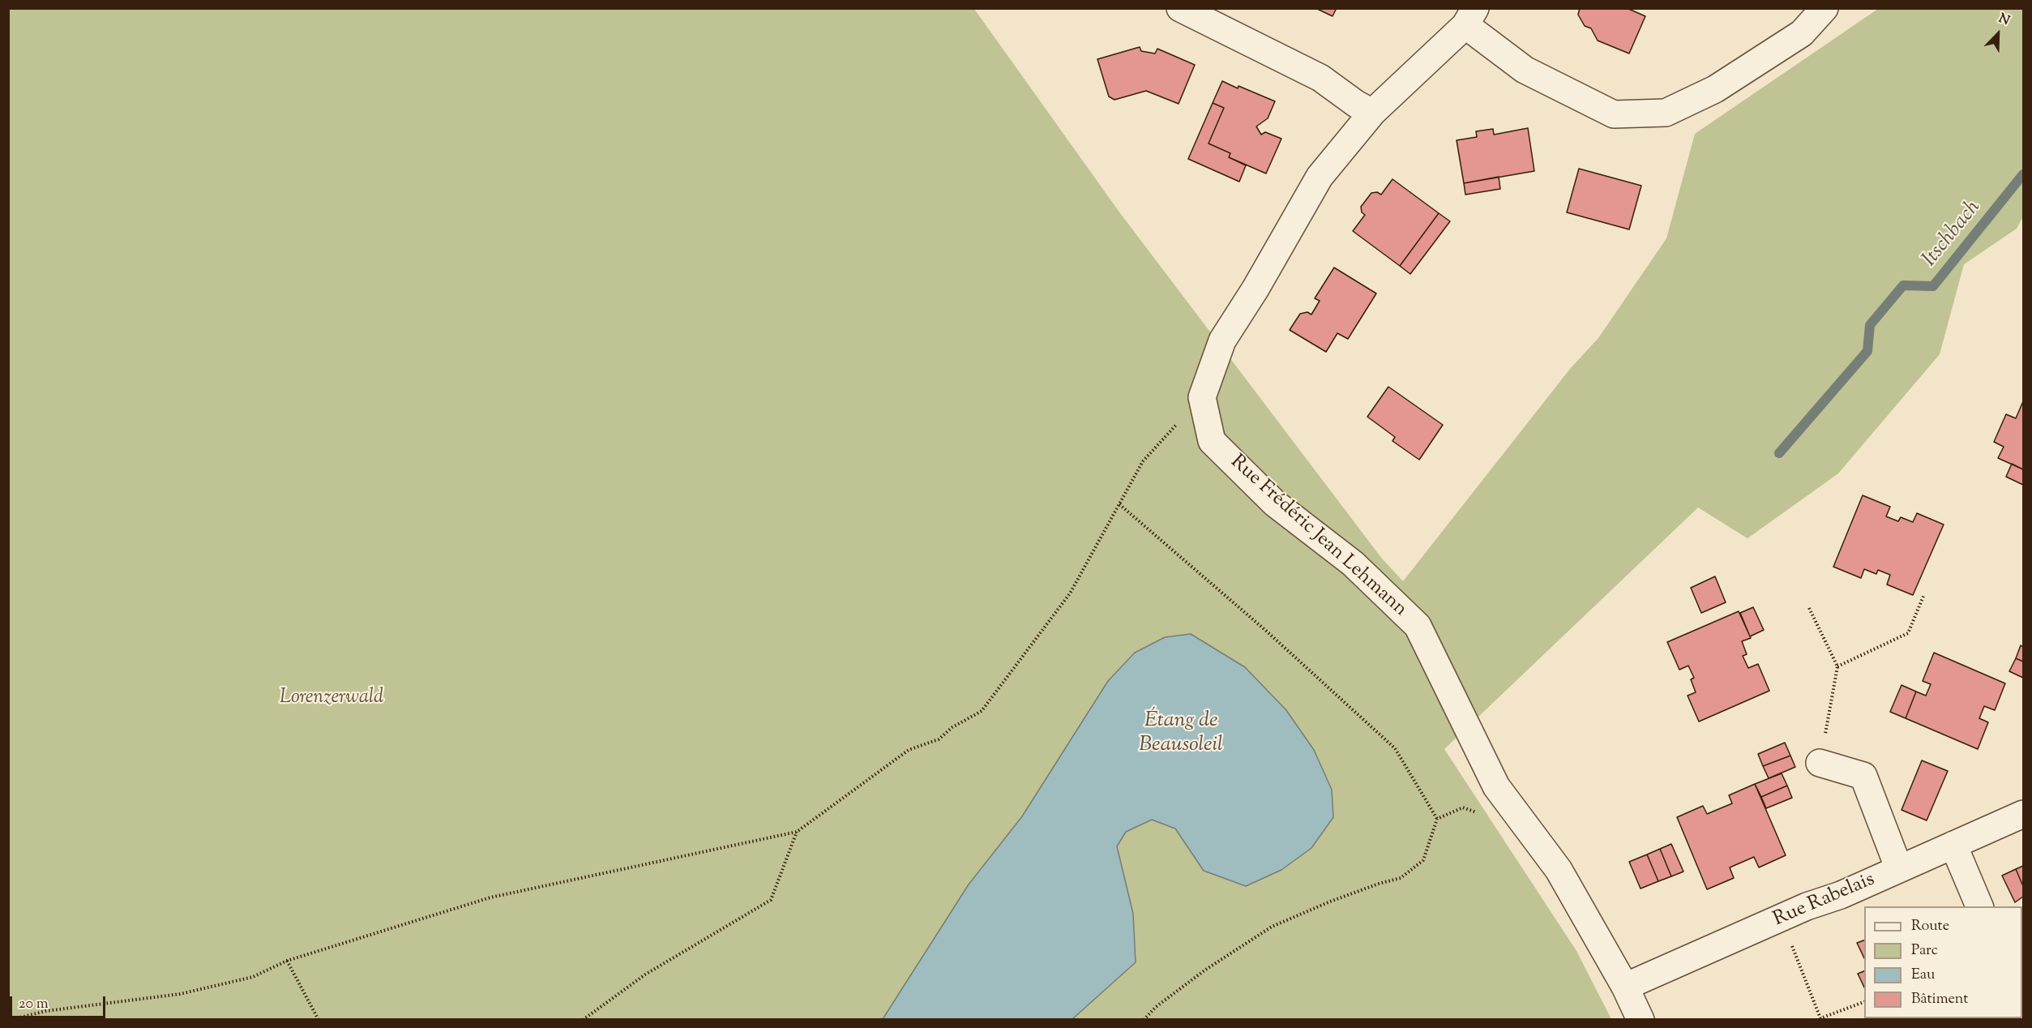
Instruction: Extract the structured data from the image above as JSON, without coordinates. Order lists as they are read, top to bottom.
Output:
{
  "streets": {
    "street": ["Rue Frédéric Jean Lehmann", "Rue Rabelais"]
  },
  "crossings": [
    ["Rue Frédéric Jean Lehmann", "Rue Rabelais"]
  ],
  "water": ["Itschbach", "Étang de Beausoleil"],
  "parks": ["Lorenzerwald"],
  "legend": [
    "Route",
    "Parc",
    "Eau",
    "Bâtiment"
  ],
  "scale_bar": "20 m",
  "north": "top right"
}
